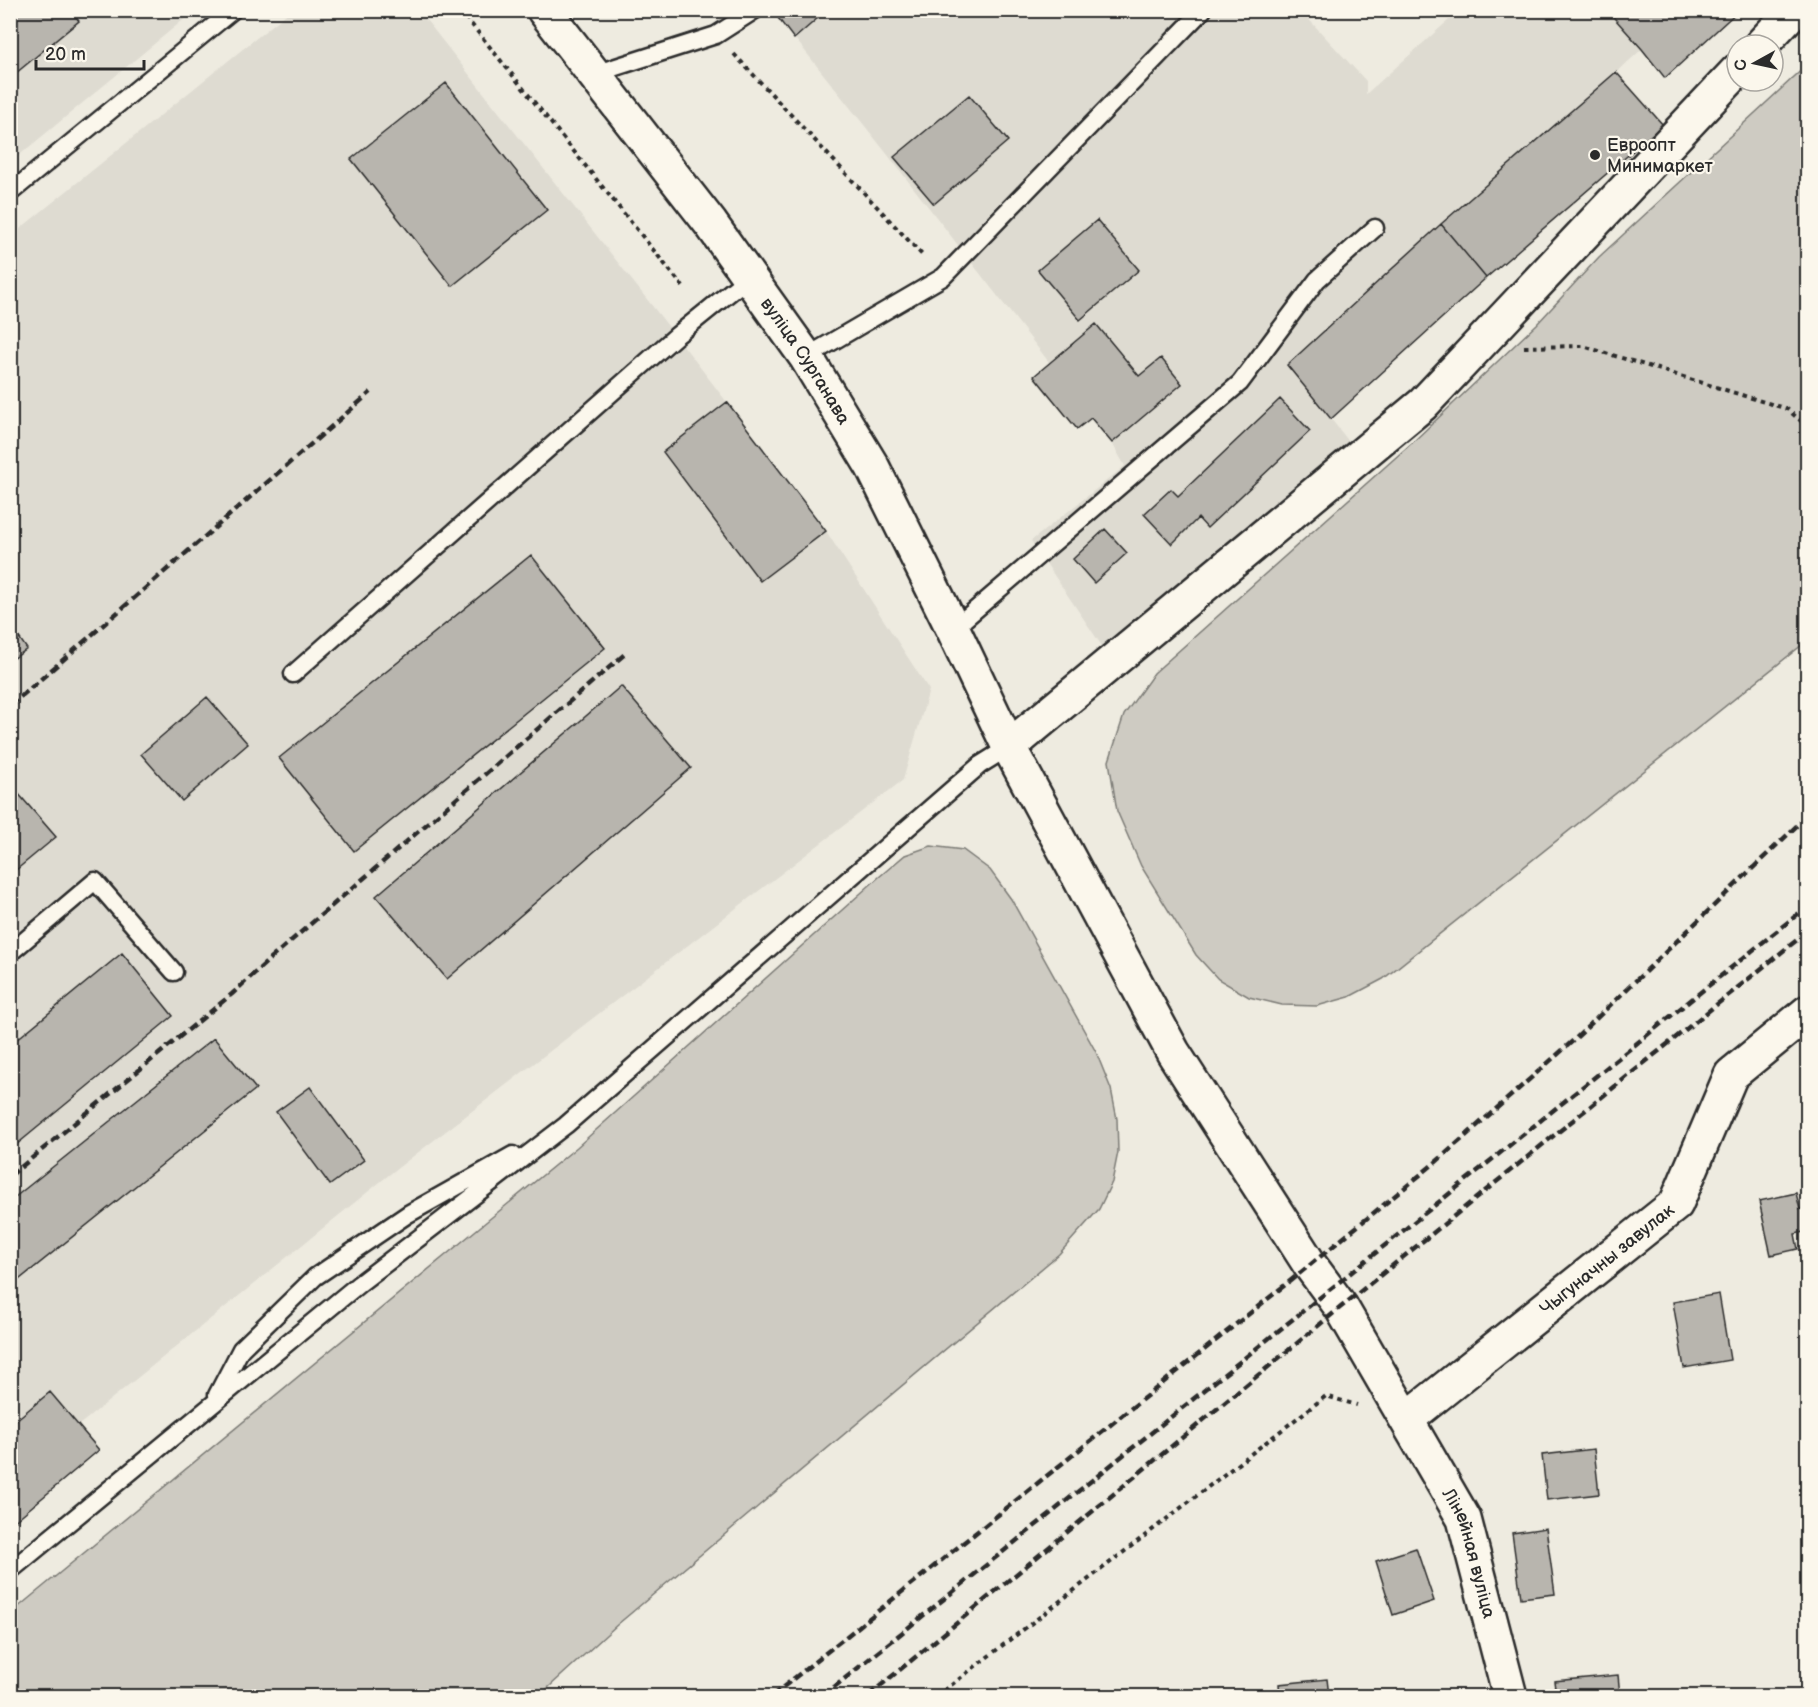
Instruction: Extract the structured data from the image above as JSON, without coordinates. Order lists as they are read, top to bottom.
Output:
{
  "streets": {
    "street": ["вуліца Сурганава", "Чыгуначны завулак", "Лінейная вуліца"]
  },
  "crossings": [
    ["вуліца Сурганава", "Лінейная вуліца"],
    ["Чыгуначны завулак", "Лінейная вуліца"]
  ],
  "places": ["Евроопт Минимаркет"],
  "scale_bar": "20 m",
  "north": "left"
}
